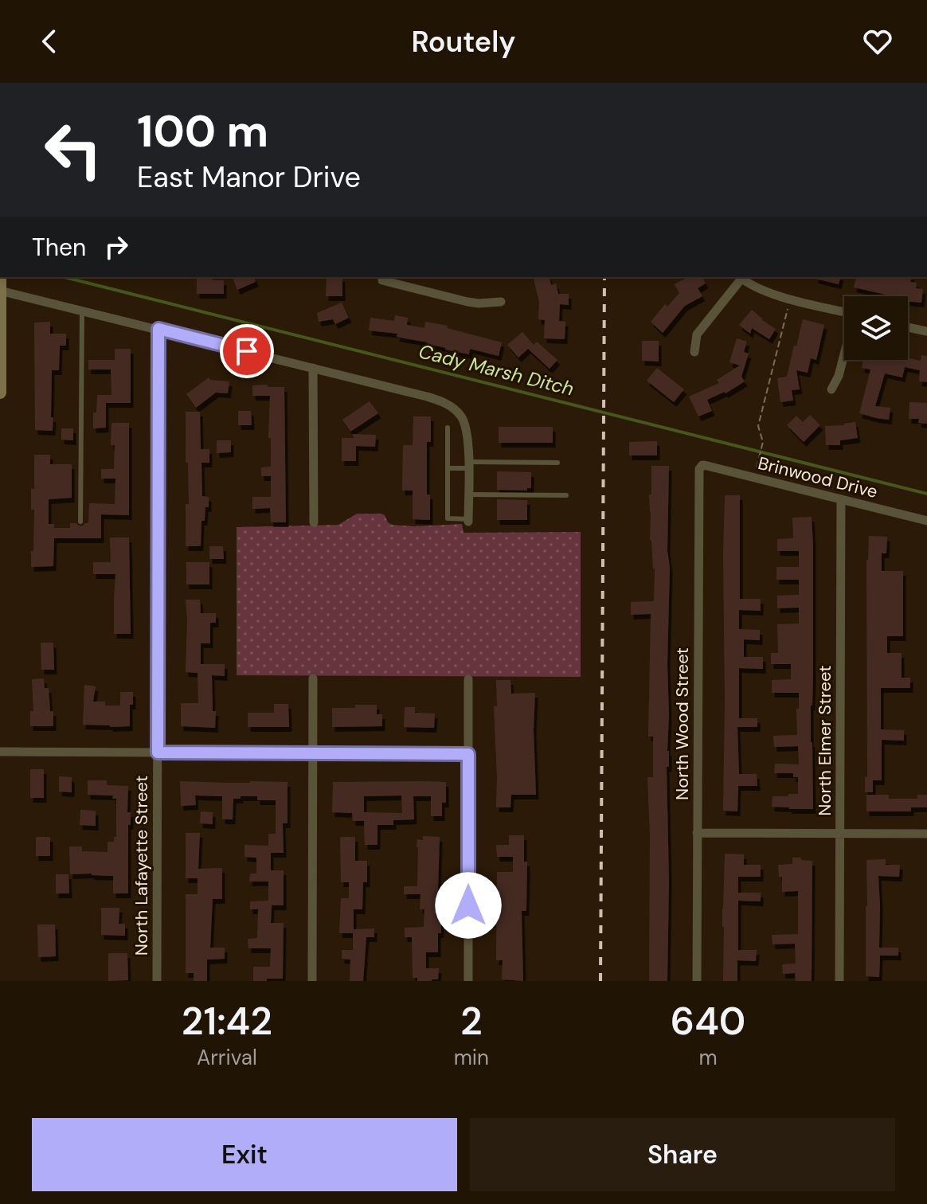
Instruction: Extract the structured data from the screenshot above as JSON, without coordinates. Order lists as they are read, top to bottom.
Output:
{
  "streets": {
    "street": [
      "Brinwood Drive",
      "North Wood Street",
      "North Elmer Street",
      "North Lafayette Street"
    ]
  },
  "crossings": [
    ["Brinwood Drive", "North Wood Street"],
    ["Brinwood Drive", "North Elmer Street"]
  ],
  "water": ["Cady Marsh Ditch"],
  "page": {
    "header": "Routely",
    "turn": ["100 m", "East Manor Drive"],
    "then": "Then",
    "eta": [
      "21:42",
      "Arrival",
      "2",
      "min",
      "640",
      "m"
    ],
    "buttons": ["Exit", "Share"]
  }
}
